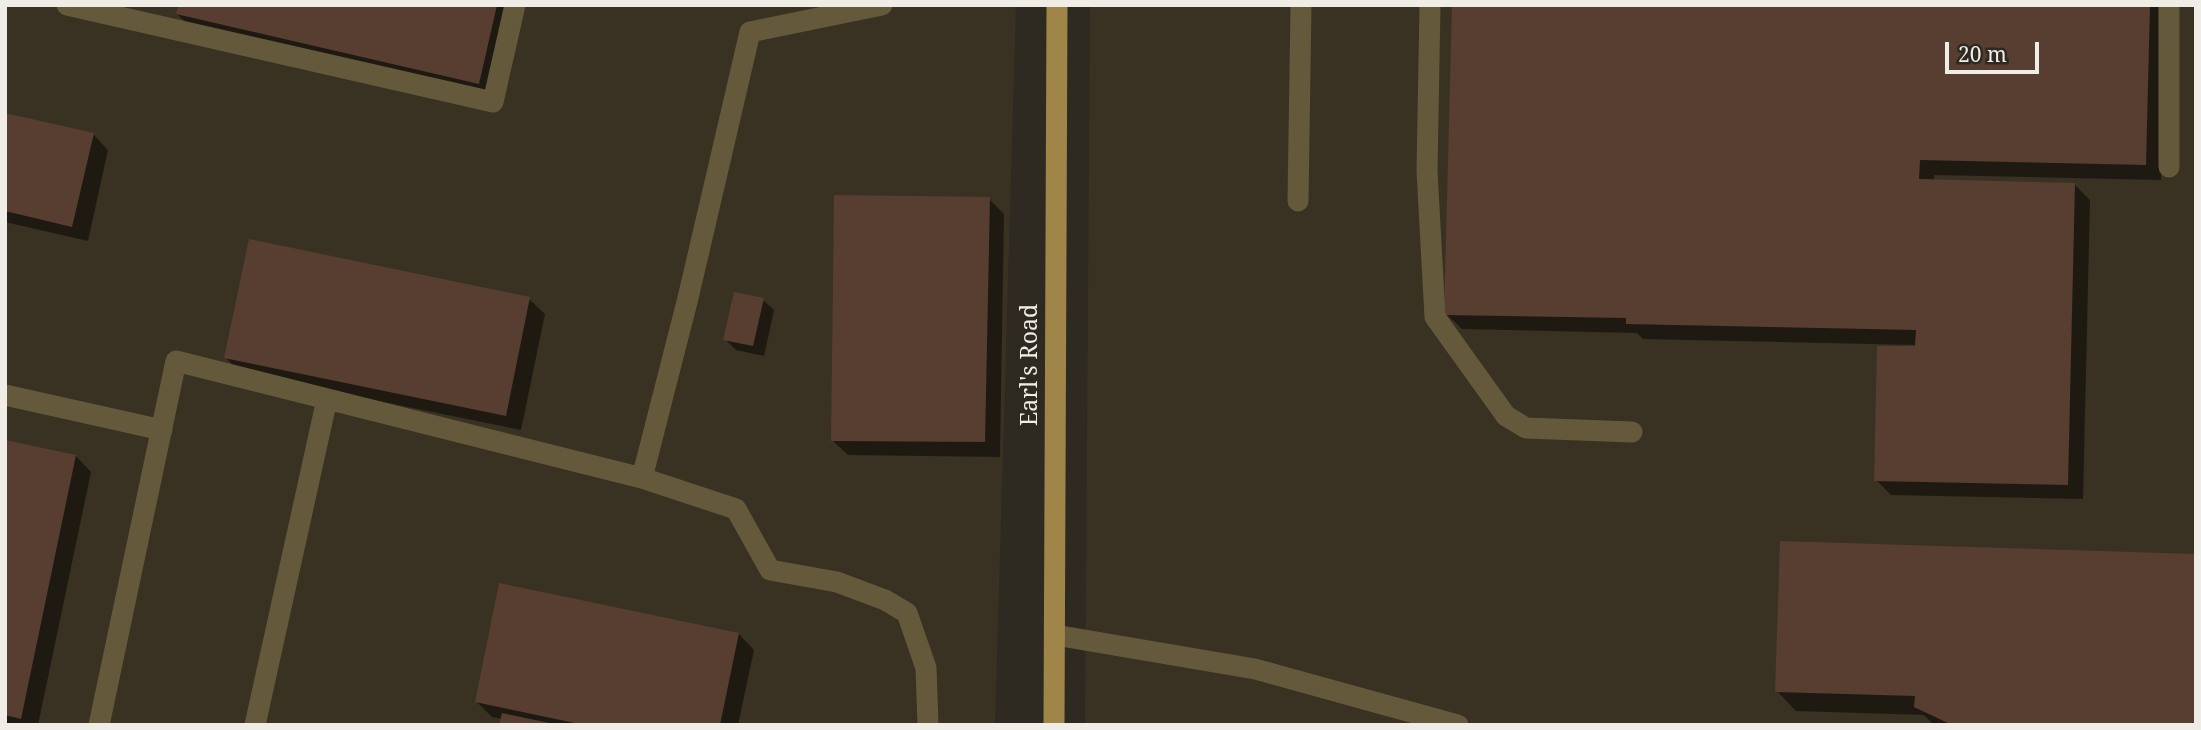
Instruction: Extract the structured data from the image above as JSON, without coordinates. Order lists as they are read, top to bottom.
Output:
{
  "streets": {
    "main road": ["Earl's Road"]
  },
  "scale_bar": "20 m"
}
